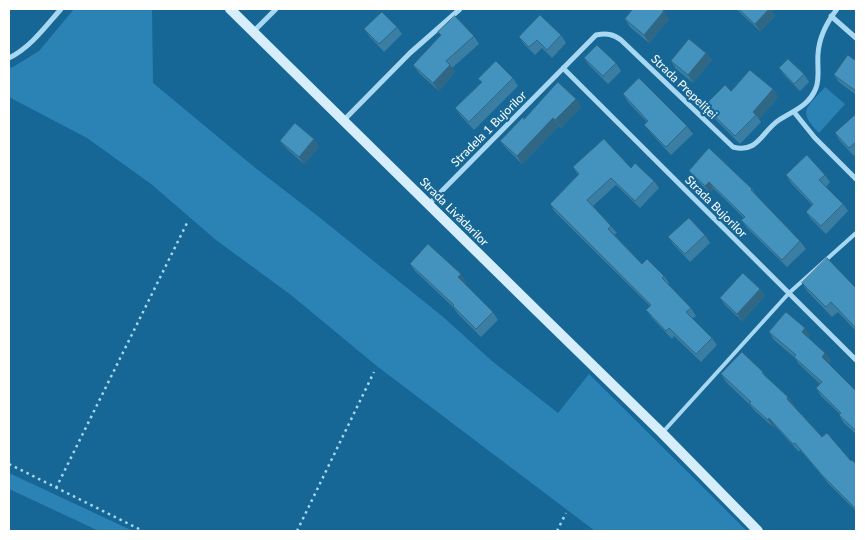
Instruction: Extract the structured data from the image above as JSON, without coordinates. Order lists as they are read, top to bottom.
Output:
{
  "streets": {
    "street": [
      "Strada Prepeliței",
      "Stradela 1 Bujorilor",
      "Strada Bujorilor",
      "Strada Livădarilor"
    ]
  },
  "crossings": [
    ["Strada Prepeliței", "Stradela 1 Bujorilor"],
    ["Strada Prepeliței", "Strada Bujorilor"],
    ["Stradela 1 Bujorilor", "Strada Bujorilor"],
    ["Stradela 1 Bujorilor", "Strada Livădarilor"]
  ]
}
